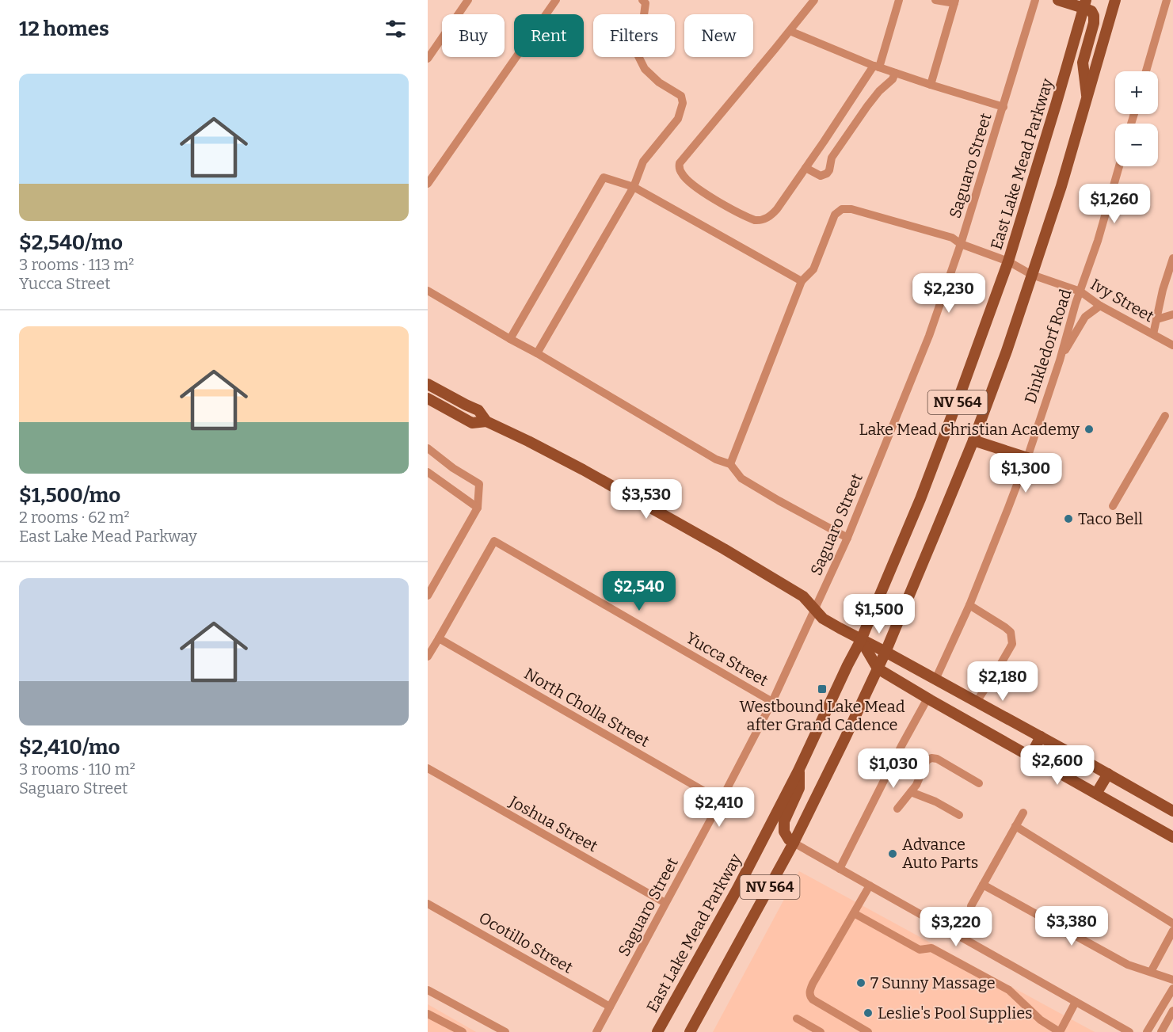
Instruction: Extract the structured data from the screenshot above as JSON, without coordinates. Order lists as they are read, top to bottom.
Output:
{
  "streets": {
    "main road": ["East Lake Mead Parkway", "NV 564"],
    "street": [
      "Saguaro Street",
      "Ivy Street",
      "Dinkledorf Road",
      "Yucca Street",
      "North Cholla Street",
      "Joshua Street",
      "Ocotillo Street"
    ]
  },
  "crossings": [
    ["East Lake Mead Parkway", "Ivy Street"],
    ["Saguaro Street", "Ivy Street"],
    ["Saguaro Street", "Yucca Street"],
    ["Saguaro Street", "North Cholla Street"],
    ["Saguaro Street", "Joshua Street"],
    ["Saguaro Street", "Ocotillo Street"],
    ["Ivy Street", "Dinkledorf Road"],
    ["Ivy Street", "NV 564"],
    ["Yucca Street", "North Cholla Street"]
  ],
  "places": {
    "other": [
      "Lake Mead Christian Academy",
      "Taco Bell",
      "Advance Auto Parts",
      "7 Sunny Massage",
      "Leslie's Pool Supplies"
    ],
    "transit": ["Westbound Lake Mead after Grand Cadence"]
  },
  "page": {
    "heading": "12 homes",
    "chip": [
      "Buy",
      "Rent",
      "Filters",
      "New"
    ],
    "list": [
      {
        "name": "$2,540/mo",
        "note": "3 rooms · 113 m² · Yucca Street"
      },
      {
        "name": "$1,500/mo",
        "note": "2 rooms · 62 m² · East Lake Mead Parkway"
      },
      {
        "name": "$2,410/mo",
        "note": "3 rooms · 110 m² · Saguaro Street"
      }
    ],
    "map_buttons": ["+", "−"],
    "price": [
      "$1,260",
      "$2,230",
      "$1,300",
      "$3,530",
      "$2,540",
      "$1,500",
      "$2,180",
      "$2,600",
      "$1,030",
      "$2,410",
      "$3,380",
      "$3,220"
    ]
  }
}
